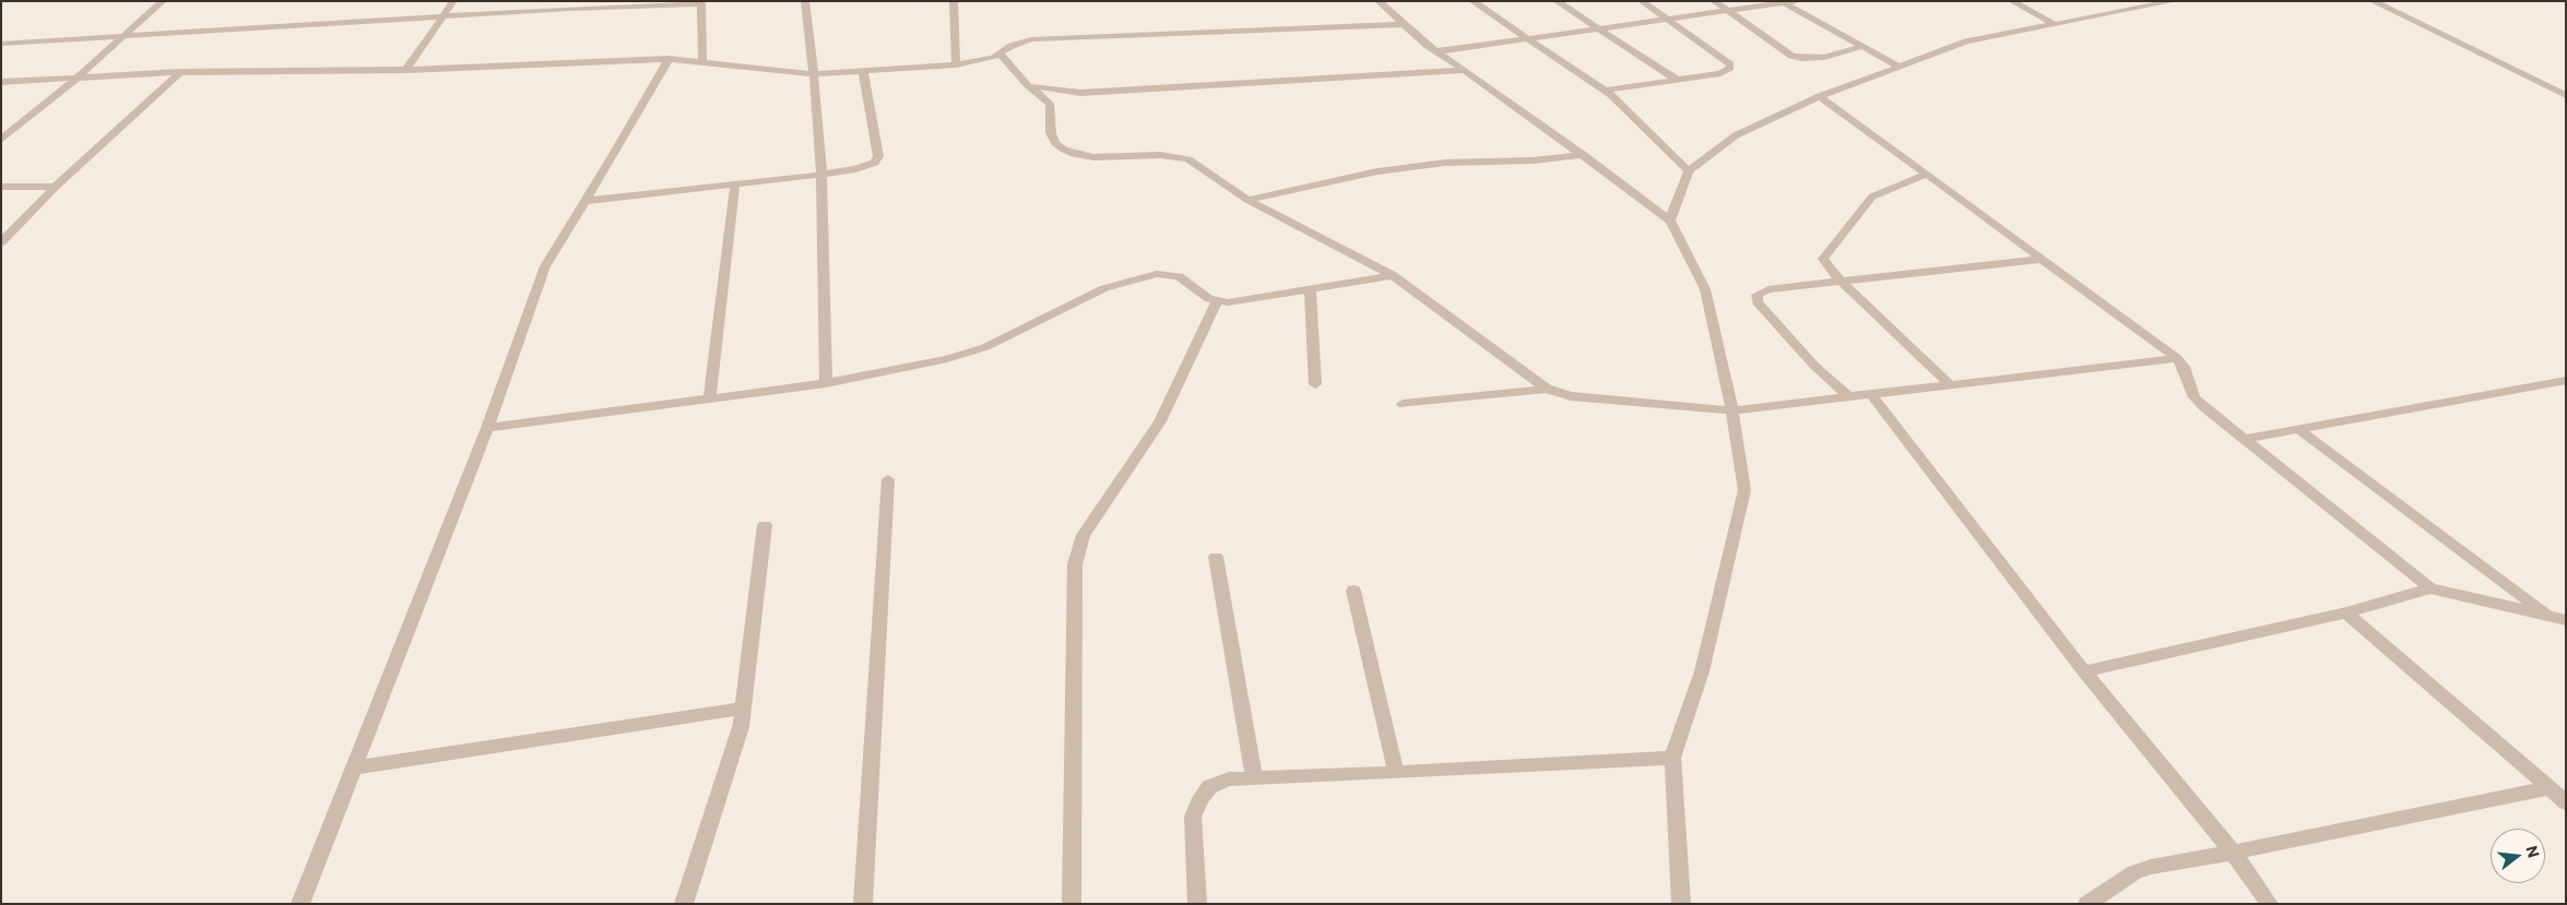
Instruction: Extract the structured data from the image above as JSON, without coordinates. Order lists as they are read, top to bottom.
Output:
{
  "north": "right"
}
